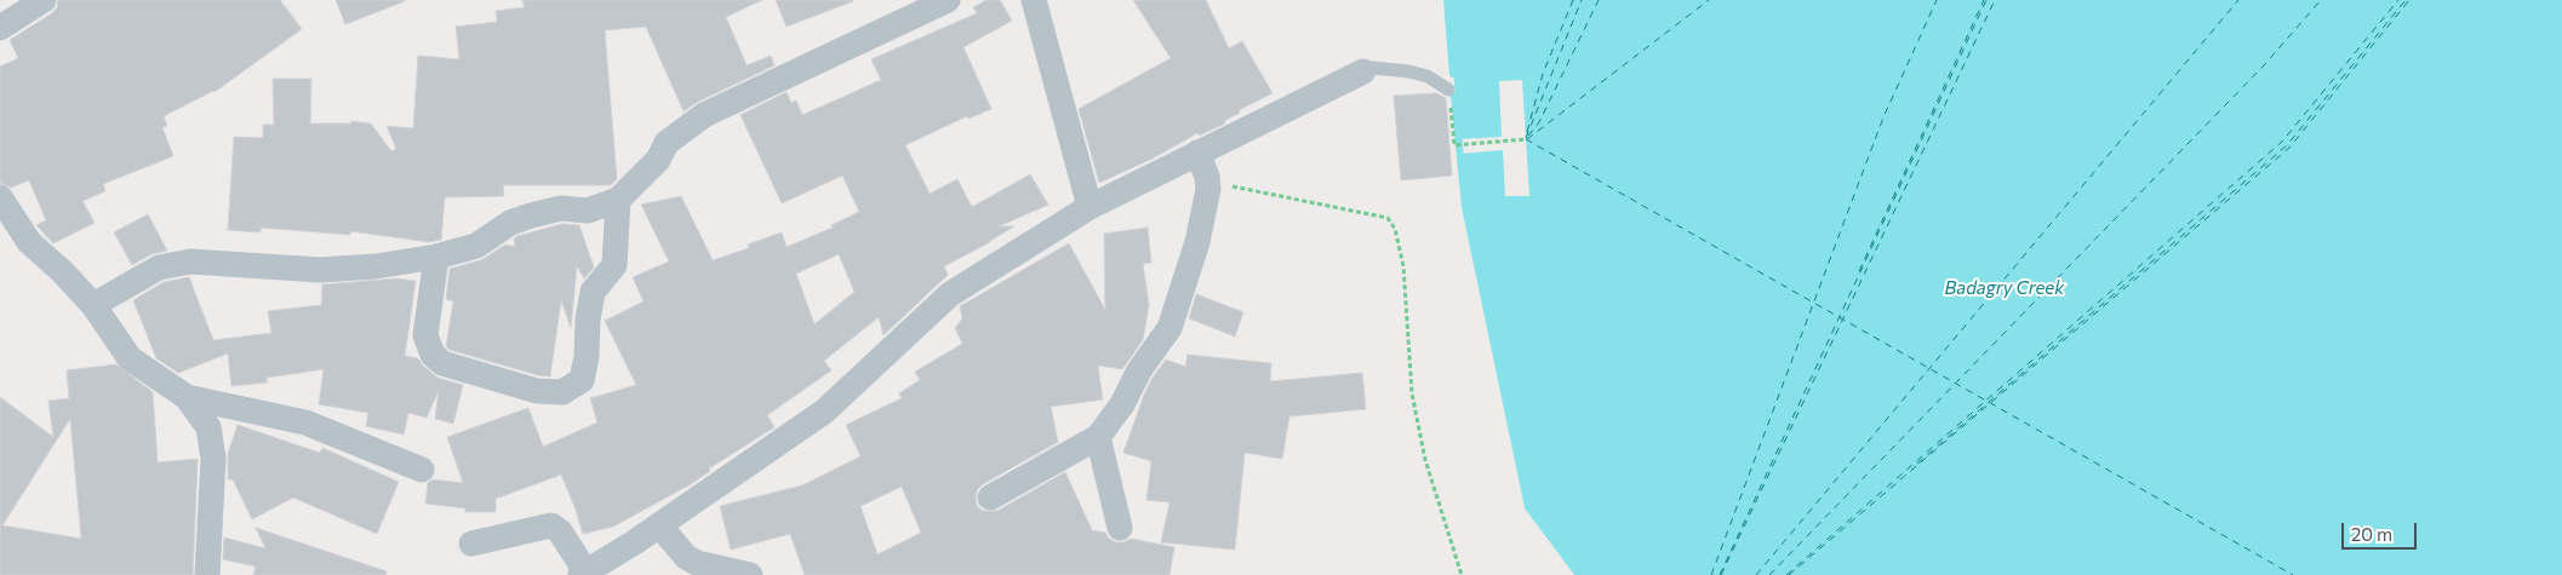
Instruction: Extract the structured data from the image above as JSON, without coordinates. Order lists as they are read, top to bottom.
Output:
{
  "water": ["Badagry Creek"],
  "scale_bar": "20 m"
}
